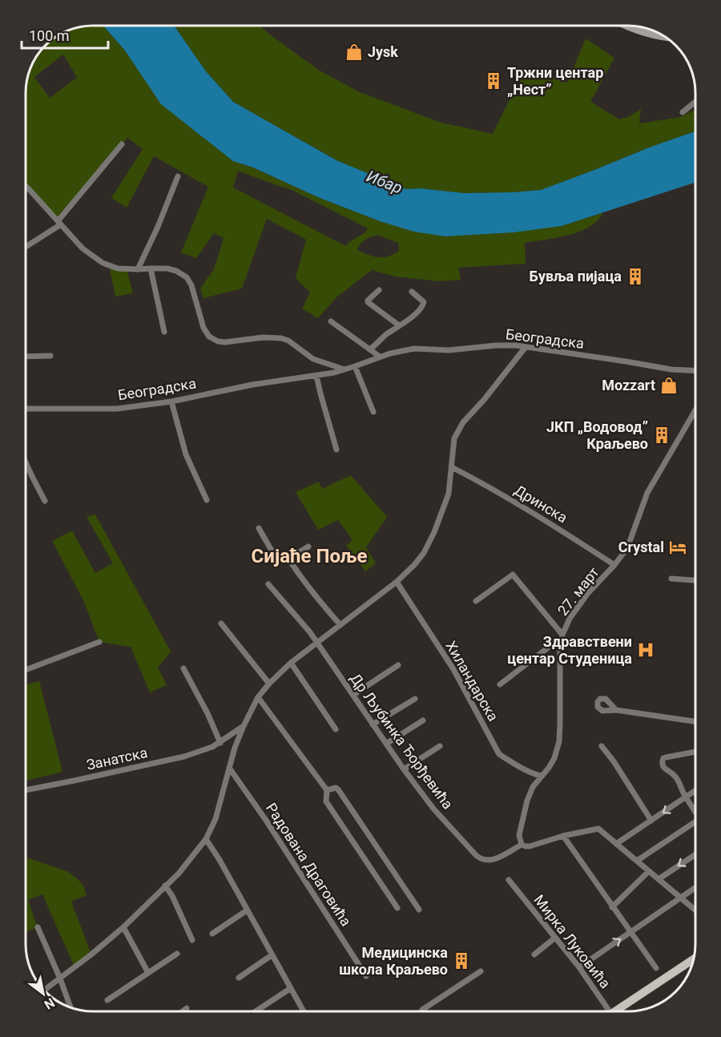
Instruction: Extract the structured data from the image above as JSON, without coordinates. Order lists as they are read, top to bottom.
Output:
{
  "streets": {
    "street": [
      "Београдска",
      "Дринска",
      "27. март",
      "Хиландарска",
      "Др Љубинка Ђорђевића",
      "Занатска",
      "Радована Драговића",
      "Мирка Луковића"
    ]
  },
  "crossings": [
    ["Дринска", "27. март"],
    ["27. март", "Хиландарска"],
    ["27. март", "Др Љубинка Ђорђевића"]
  ],
  "districts": ["Сијаће Поље"],
  "water": ["Ибар"],
  "places": {
    "shop": ["Jysk", "Mozzart"],
    "building": [
      "Тржни центар „Нест”",
      "Бувља пијаца",
      "ЈКП „Водовод” Краљево",
      "Медицинска школа Краљево"
    ],
    "hotel": ["Crystal"],
    "hospital": ["Здравствени центар Студеница"]
  },
  "scale_bar": "100 m",
  "north": "bottom right"
}
